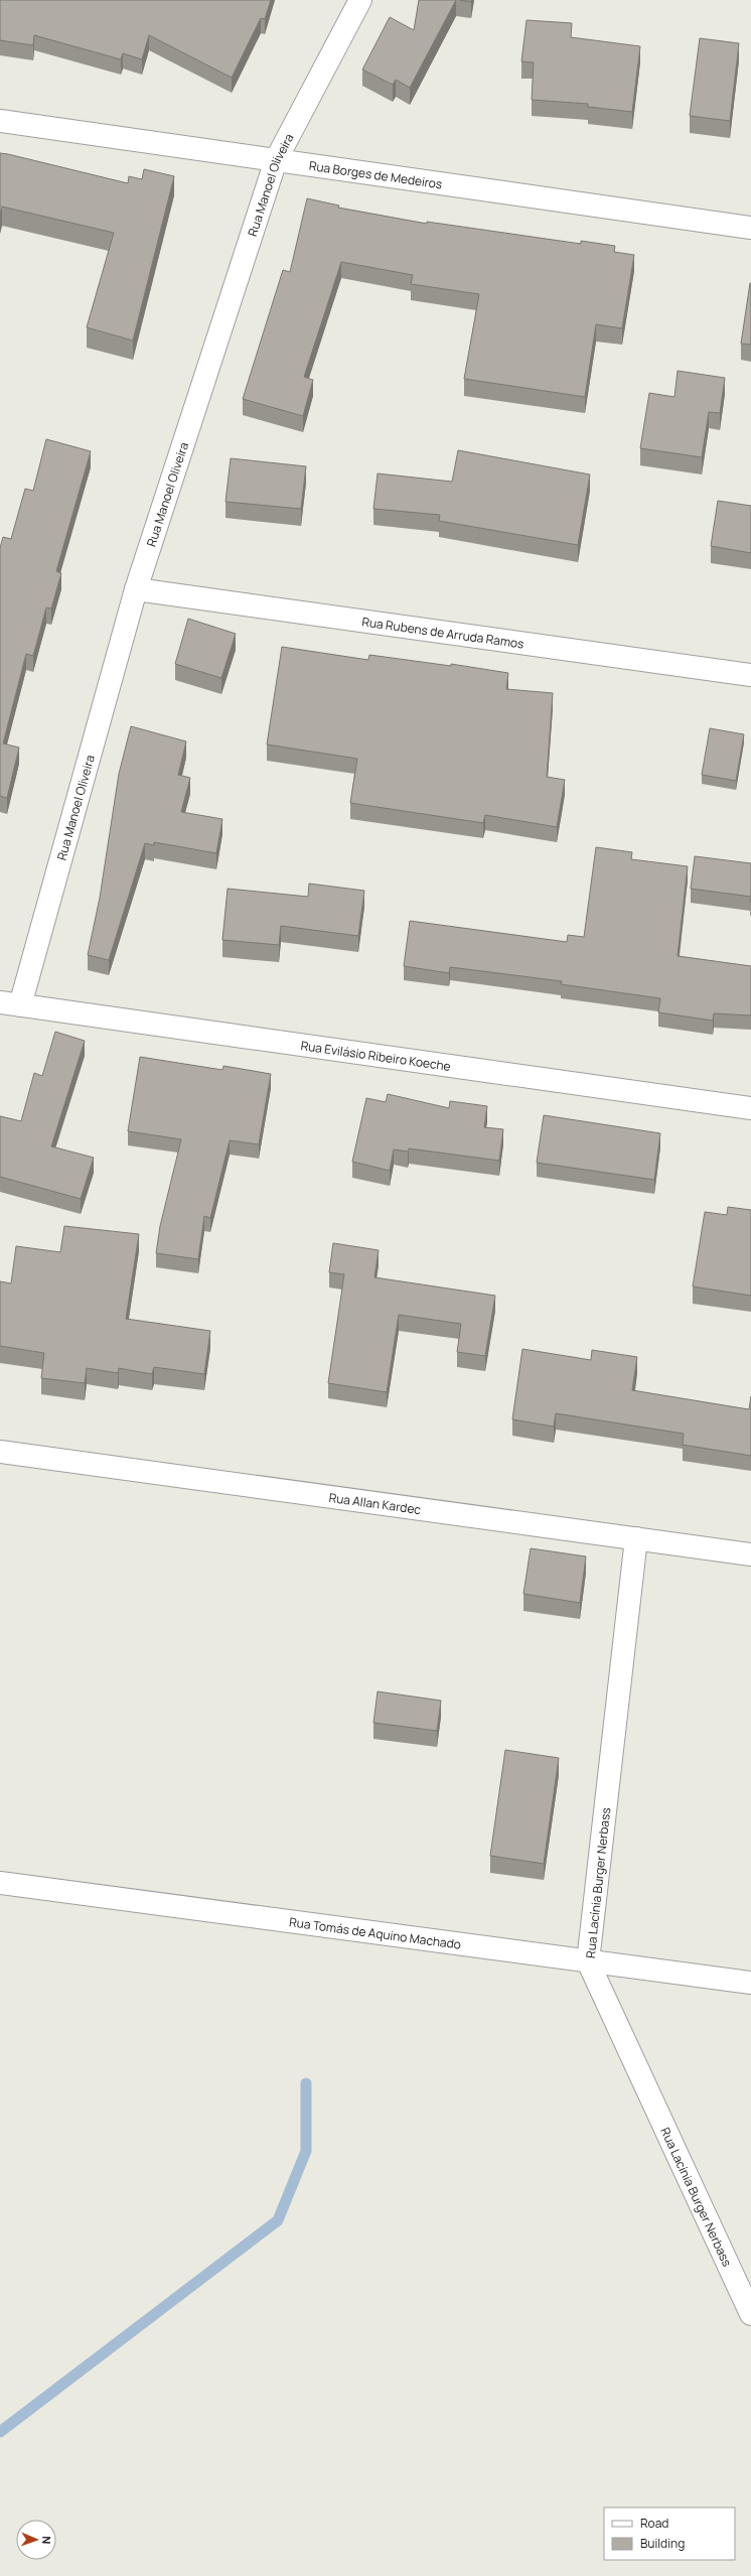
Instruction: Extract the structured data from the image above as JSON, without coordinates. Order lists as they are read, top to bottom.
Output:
{
  "streets": {
    "street": [
      "Rua Borges de Medeiros",
      "Rua Manoel Oliveira",
      "Rua Rubens de Arruda Ramos",
      "Rua Evilásio Ribeiro Koeche",
      "Rua Allan Kardec",
      "Rua Lacínia Burger Nerbass",
      "Rua Tomás de Aquino Machado"
    ]
  },
  "crossings": [
    ["Rua Borges de Medeiros", "Rua Manoel Oliveira"],
    ["Rua Manoel Oliveira", "Rua Rubens de Arruda Ramos"],
    ["Rua Manoel Oliveira", "Rua Evilásio Ribeiro Koeche"],
    ["Rua Allan Kardec", "Rua Lacínia Burger Nerbass"],
    ["Rua Lacínia Burger Nerbass", "Rua Tomás de Aquino Machado"]
  ],
  "legend": ["Road", "Building"],
  "north": "right"
}
